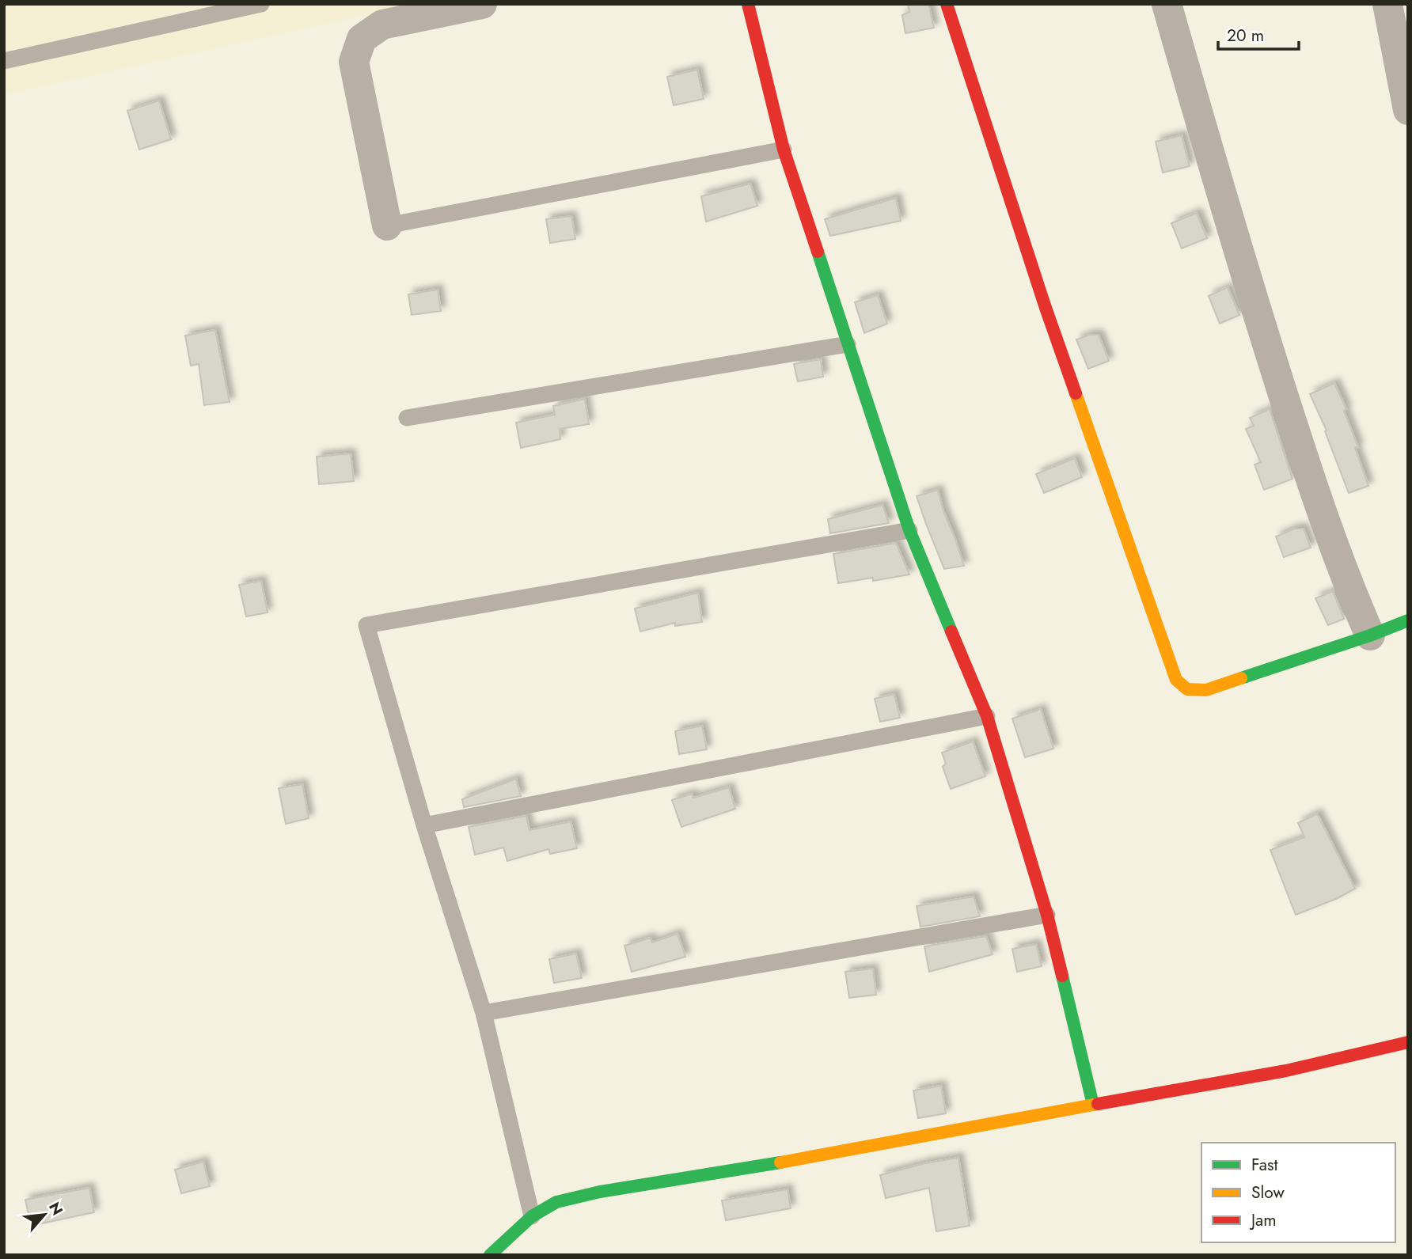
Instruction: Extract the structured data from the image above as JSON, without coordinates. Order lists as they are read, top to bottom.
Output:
{
  "legend": ["Fast", "Slow", "Jam"],
  "scale_bar": "20 m",
  "north": "top right"
}
